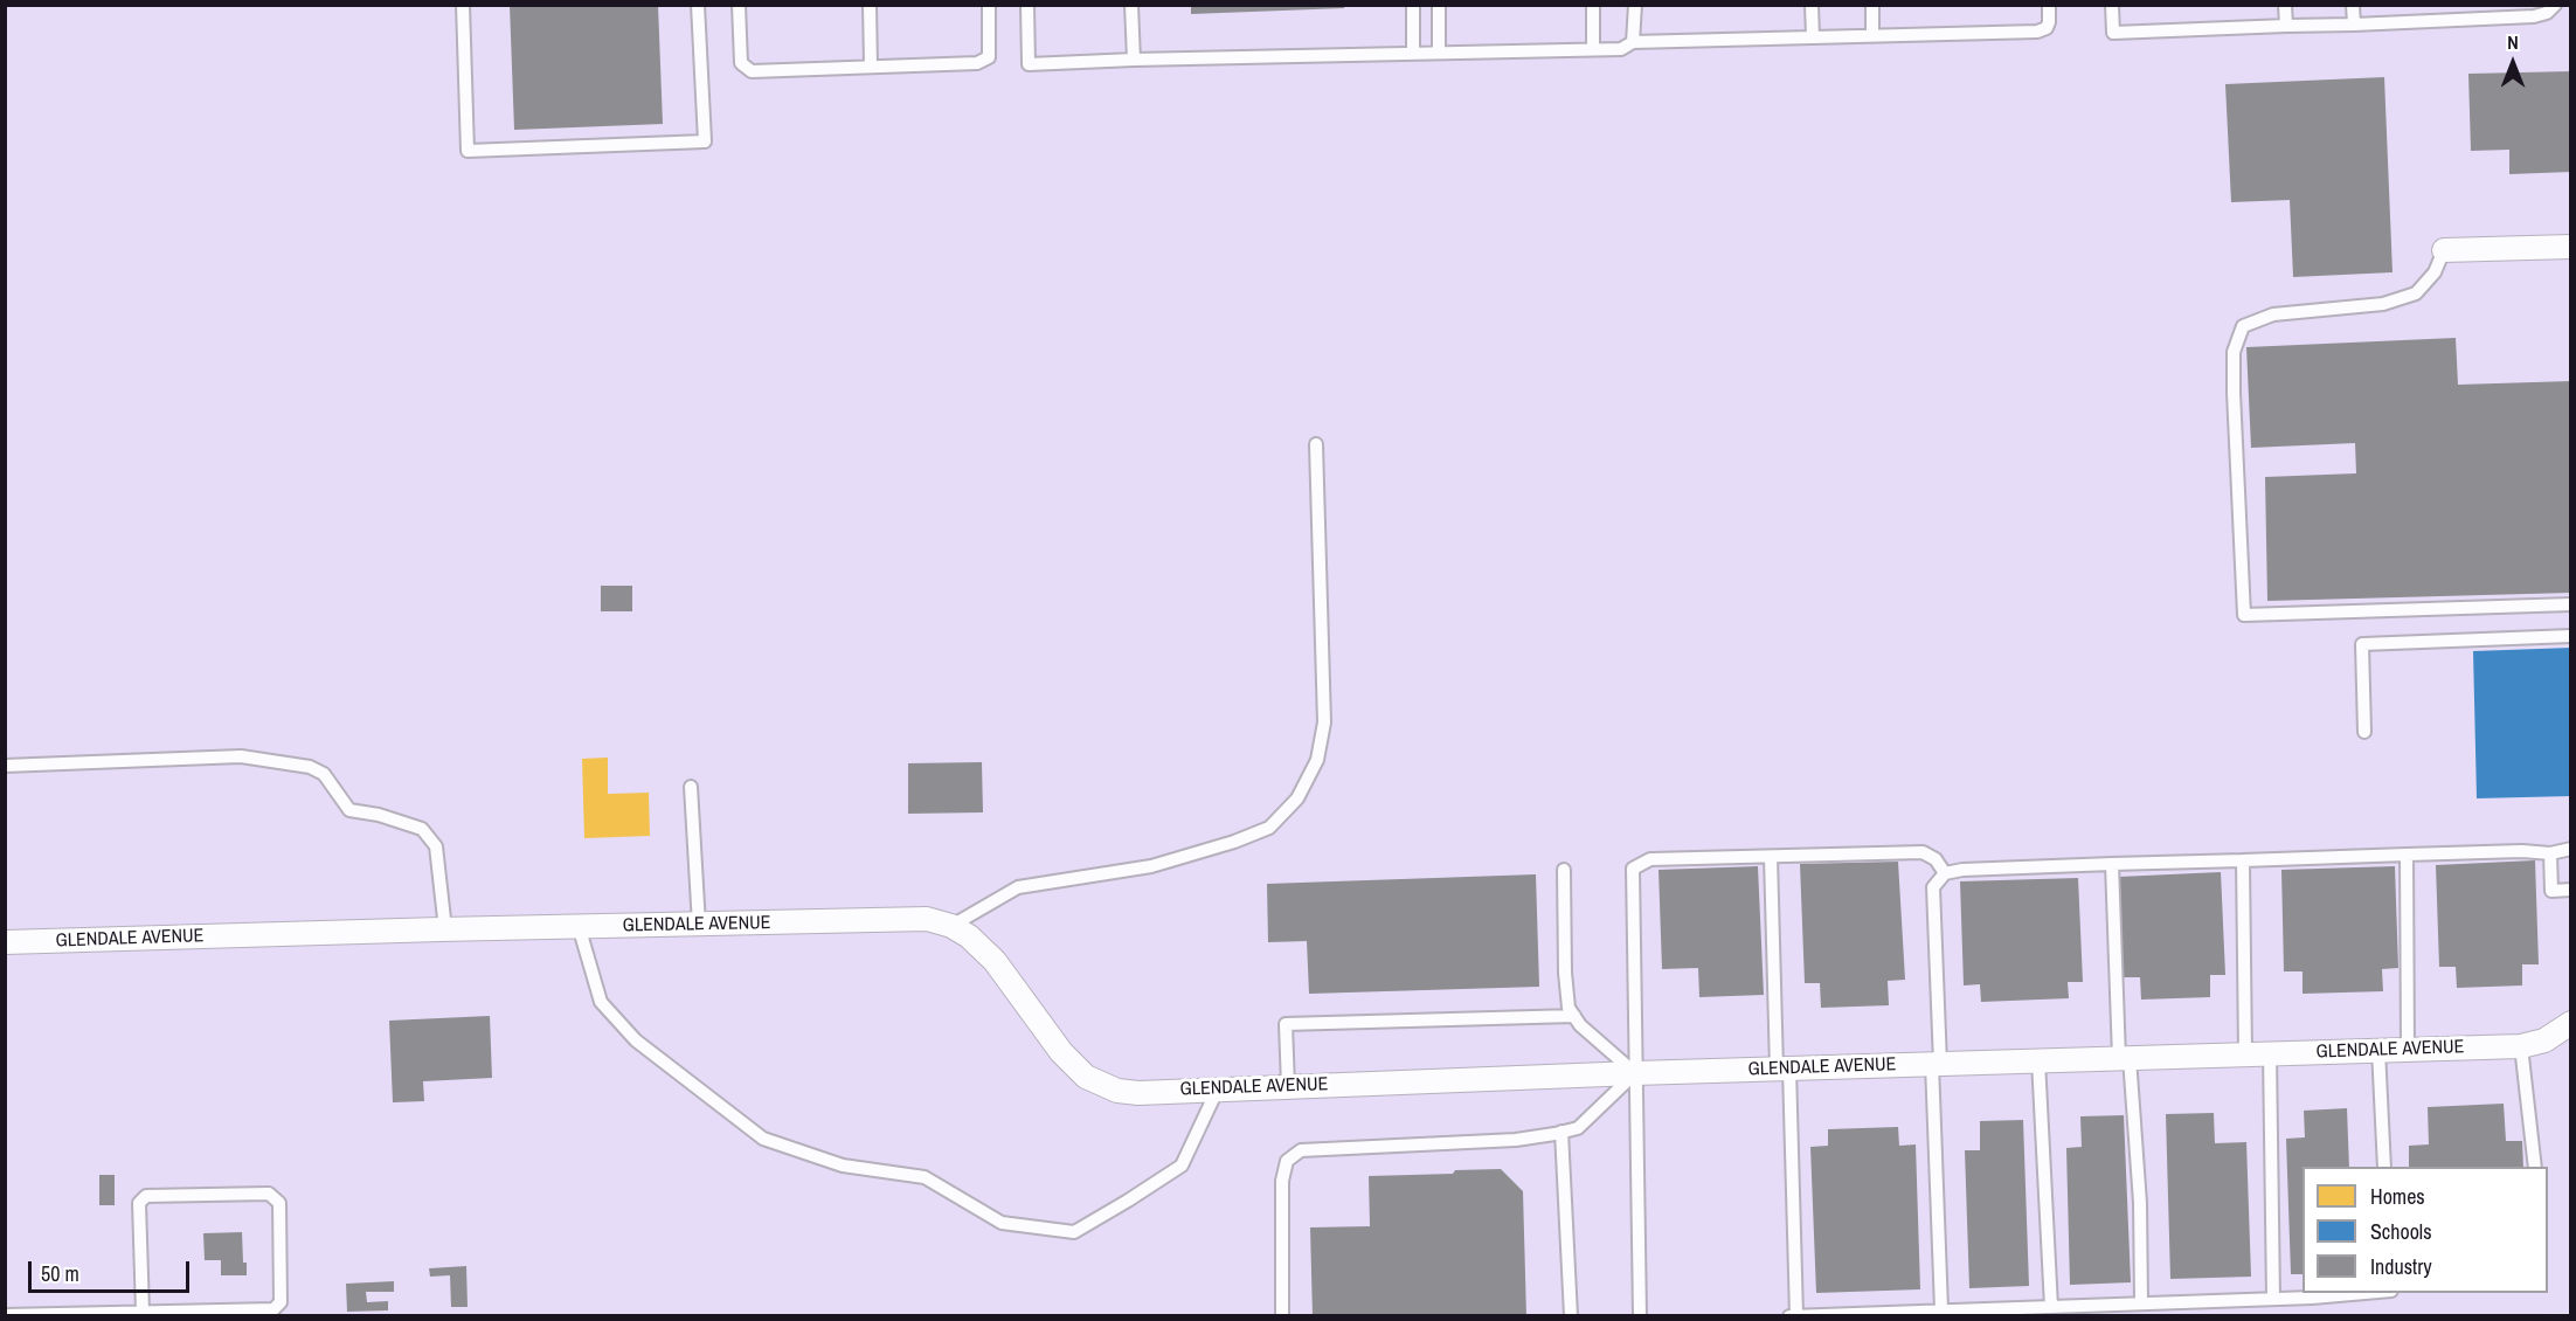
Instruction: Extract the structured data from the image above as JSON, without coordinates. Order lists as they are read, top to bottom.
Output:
{
  "streets": {
    "street": ["GLENDALE AVENUE"]
  },
  "legend": ["Homes", "Schools", "Industry"],
  "scale_bar": "50 m",
  "north": "top"
}
